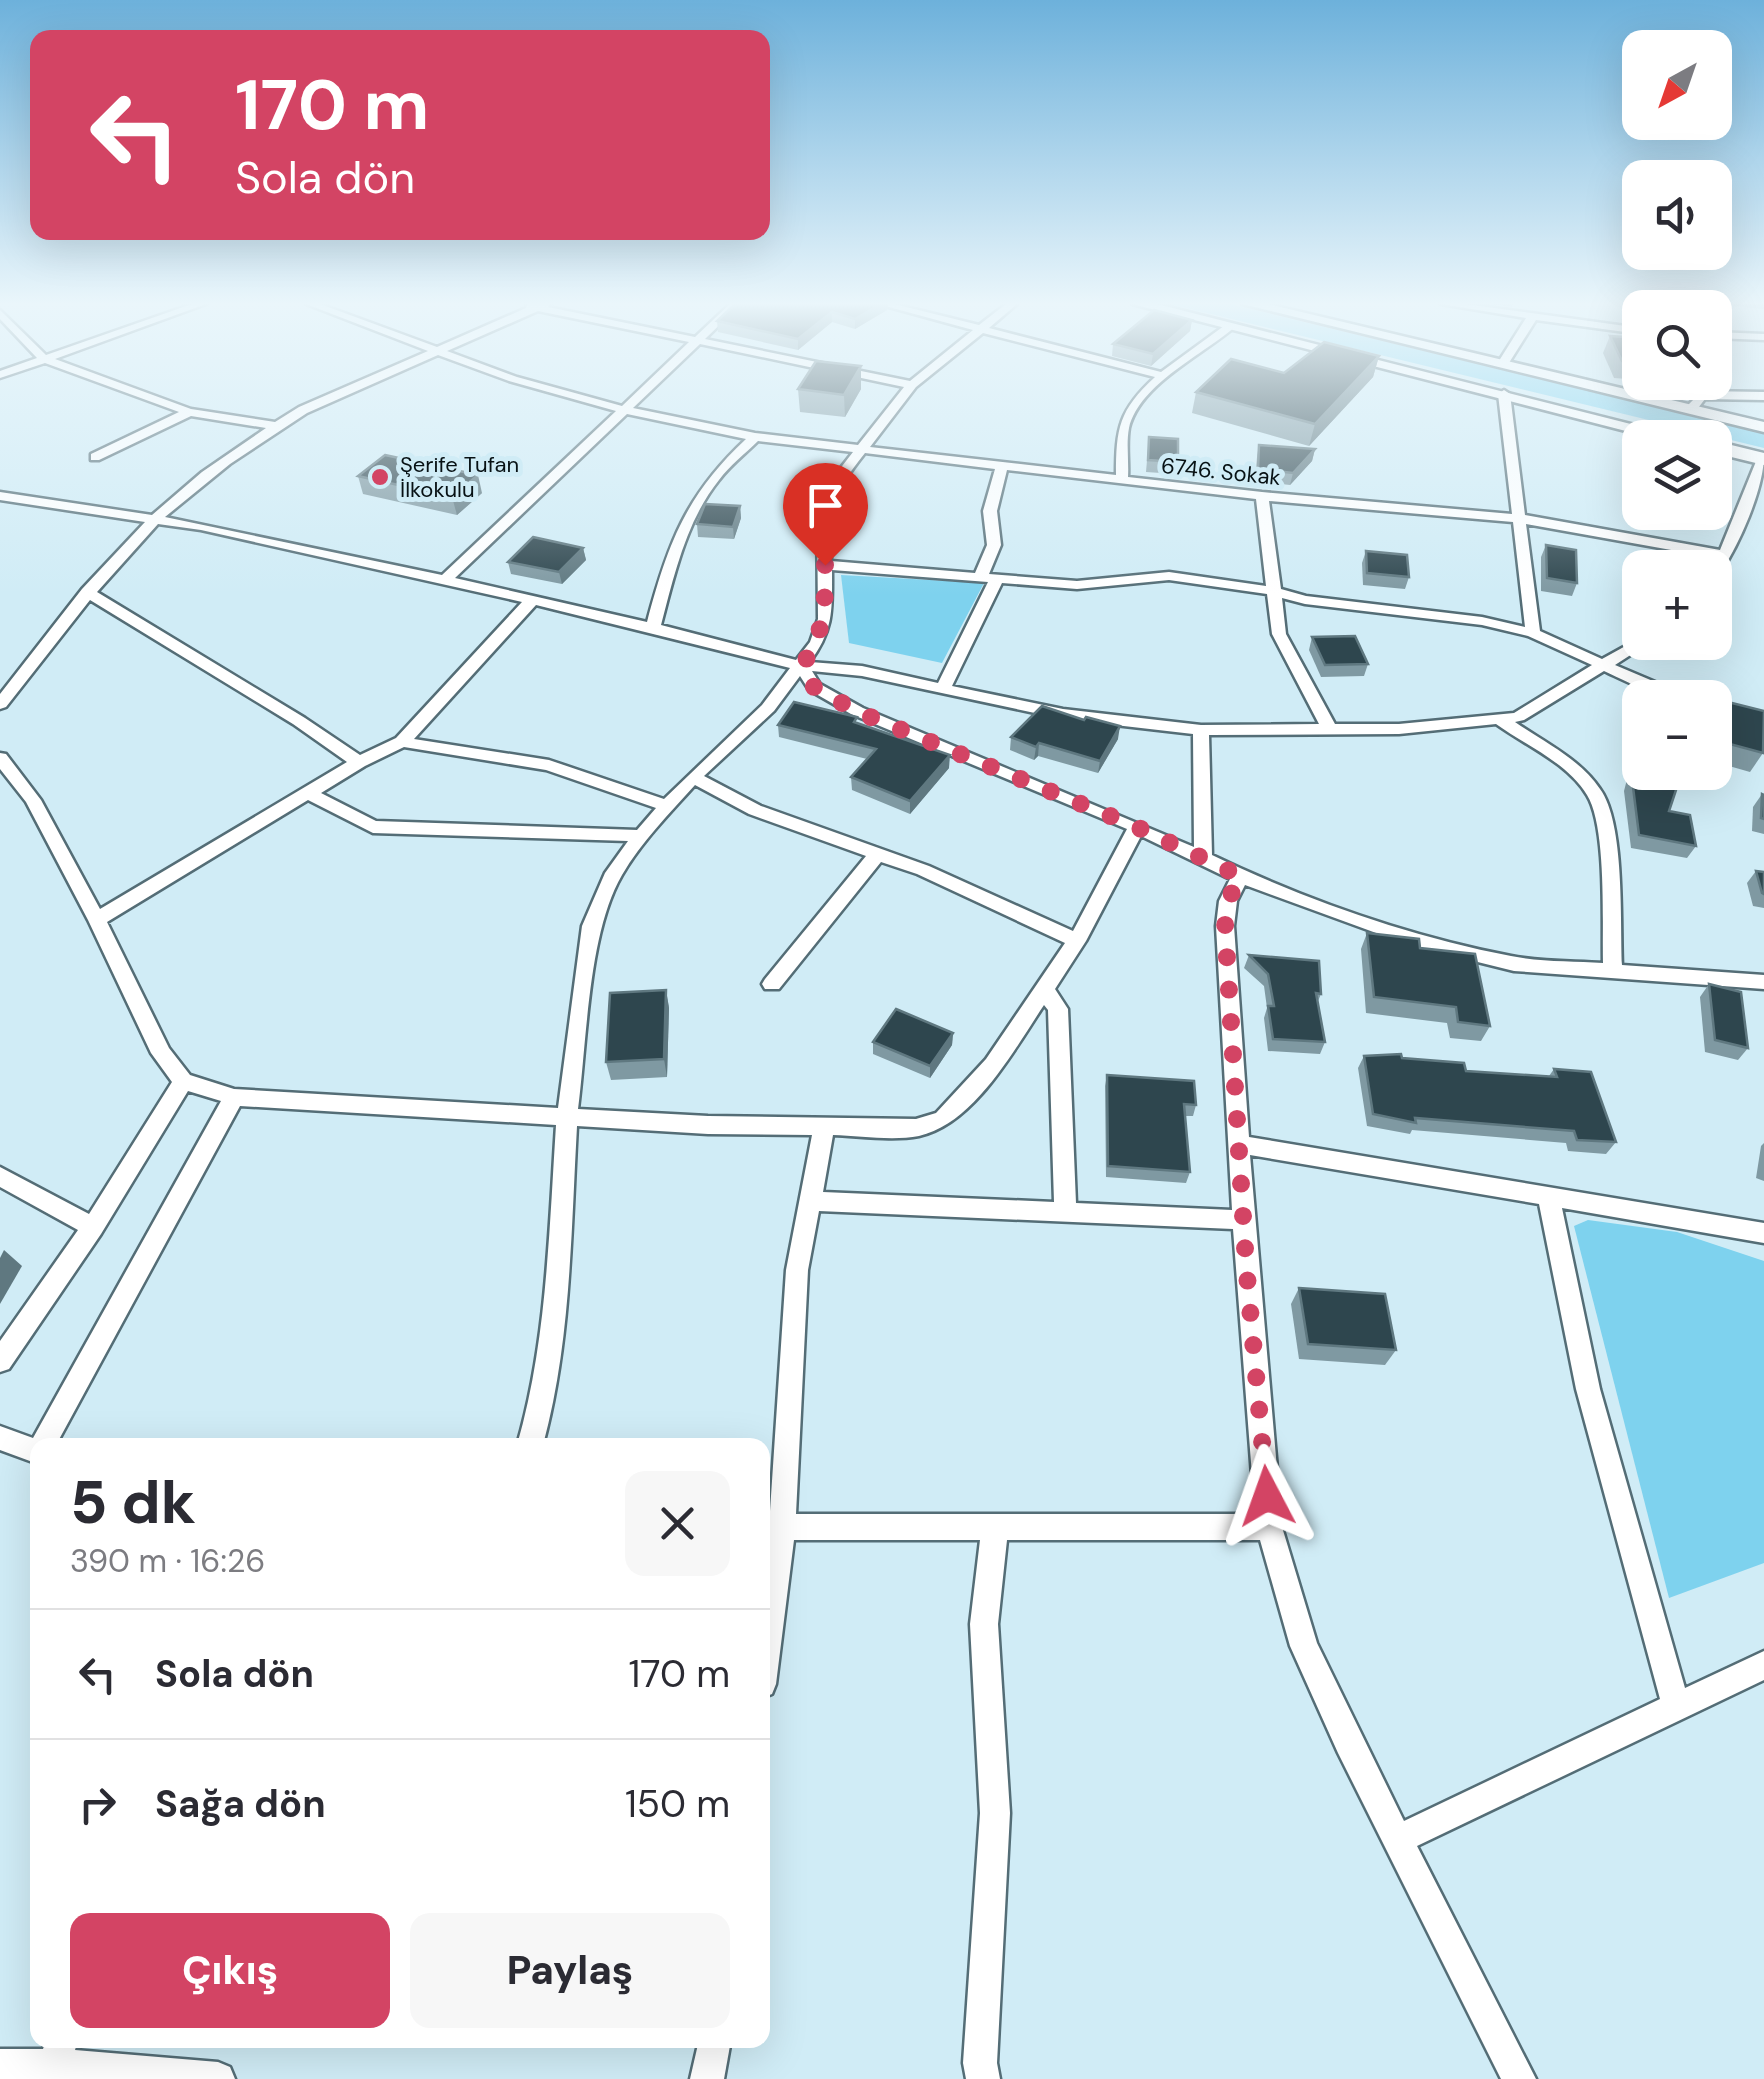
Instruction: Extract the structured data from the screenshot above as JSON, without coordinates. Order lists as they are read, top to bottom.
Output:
{
  "streets": {
    "street": ["6746. Sokak"]
  },
  "places": ["Şerife Tufan İlkokulu"],
  "north": "bottom left",
  "page": {
    "map_buttons": ["+", "−"],
    "turn": ["170 m", "Sola dön"],
    "heading": ["5 dk", "390 m · 16:26"],
    "list": [
      {
        "name": "Sola dön",
        "value": "170 m"
      },
      {
        "name": "Sağa dön",
        "value": "150 m"
      }
    ],
    "buttons": ["Çıkış", "Paylaş"]
  }
}
